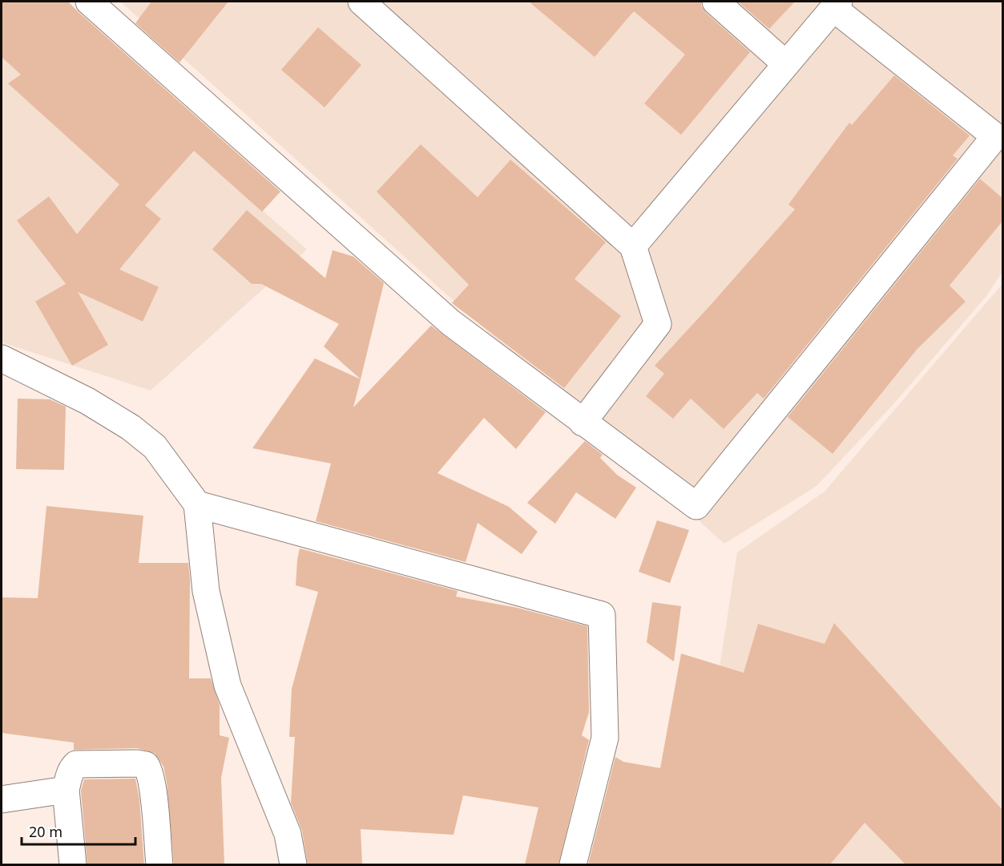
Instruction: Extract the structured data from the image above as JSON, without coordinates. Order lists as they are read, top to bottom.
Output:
{
  "scale_bar": "20 m"
}
